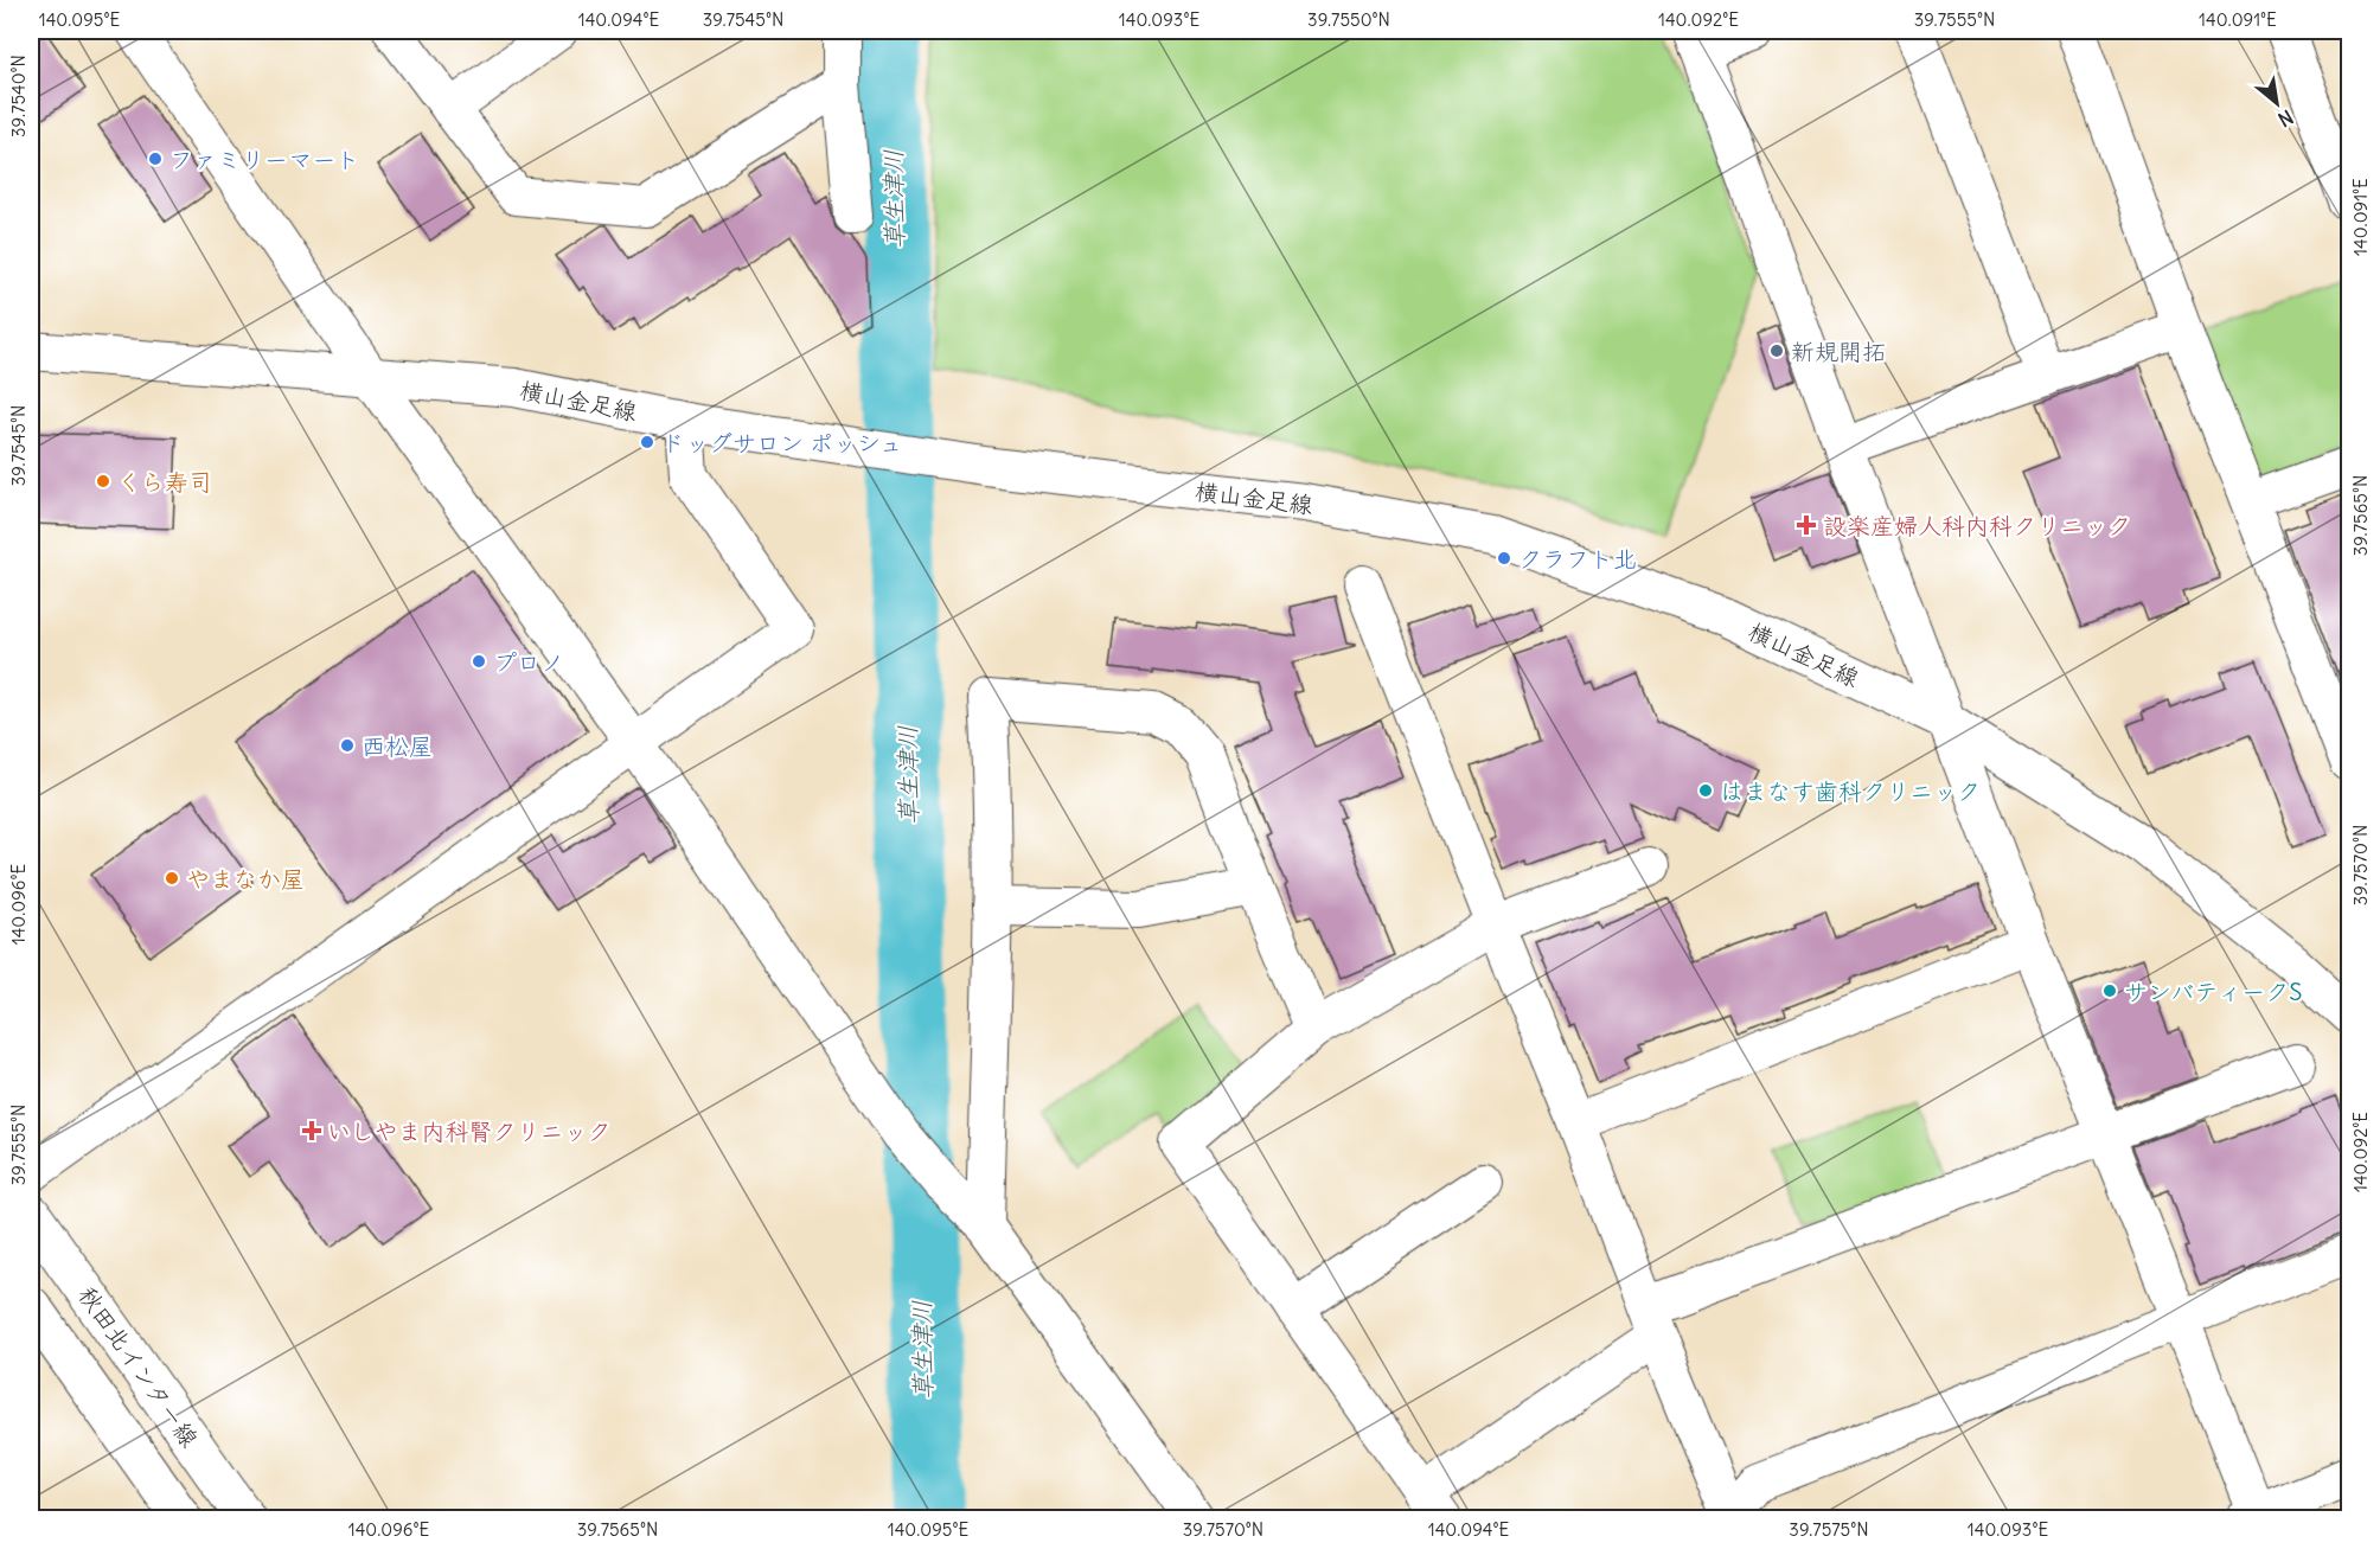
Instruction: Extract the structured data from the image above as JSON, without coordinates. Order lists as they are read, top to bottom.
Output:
{
  "streets": {
    "main road": ["秋田北インター線"],
    "street": ["横山金足線"]
  },
  "water": ["草生津川"],
  "places": {
    "other": [
      "ファミリーマート",
      "新規開拓",
      "ドッグサロン ポッシュ",
      "くら寿司",
      "クラフト北",
      "プロノ",
      "西松屋",
      "はまなす歯科クリニック",
      "やまなか屋",
      "サンバティークS"
    ],
    "health": ["設楽産婦人科内科クリニック", "いしやま内科腎クリニック"]
  },
  "north": "bottom right",
  "coordinates": [
    "140.095°E",
    "140.094°E",
    "39.7545°N",
    "140.093°E",
    "39.7550°N",
    "140.092°E",
    "39.7555°N",
    "140.091°E",
    "39.7540°N",
    "39.7565°N",
    "39.7570°N",
    "140.096°E",
    "39.7575°N"
  ]
}
